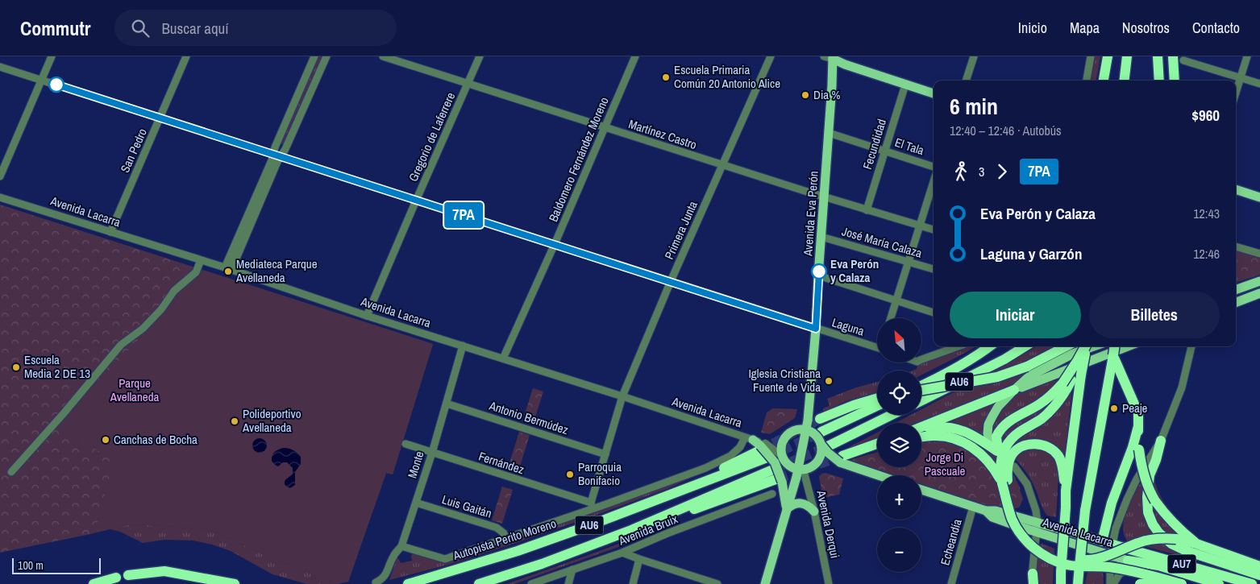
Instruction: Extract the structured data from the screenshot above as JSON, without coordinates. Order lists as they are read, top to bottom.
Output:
{
  "streets": {
    "highway": ["AU6", "Autopista Perito Moreno", "AU7"],
    "main road": ["Avenida Lacarra", "Avenida Eva Perón"],
    "street": [
      "Martínez Castro",
      "Gregorio de Laferrere",
      "Fecundidad",
      "El Tala",
      "San Pedro",
      "Baldomero Fernández Moreno",
      "Primera Junta",
      "José María Calaza",
      "Laguna",
      "Antonio Bermúdez",
      "Fernández",
      "Monte",
      "Luis Gaitán",
      "Avenida Derqui",
      "Avenida Bruix",
      "Echeandía"
    ]
  },
  "crossings": [
    ["Martínez Castro", "Gregorio de Laferrere"],
    ["Martínez Castro", "Fecundidad"],
    ["Martínez Castro", "Baldomero Fernández Moreno"],
    ["Martínez Castro", "Avenida Eva Perón"],
    ["Martínez Castro", "Primera Junta"],
    ["Gregorio de Laferrere", "Avenida Lacarra"],
    ["Gregorio de Laferrere", "Laguna"],
    ["Fecundidad", "El Tala"],
    ["El Tala", "Avenida Eva Perón"],
    ["San Pedro", "Avenida Lacarra"],
    ["San Pedro", "Laguna"],
    ["Baldomero Fernández Moreno", "Avenida Lacarra"],
    ["Baldomero Fernández Moreno", "Laguna"],
    ["Avenida Lacarra", "Primera Junta"],
    ["Avenida Lacarra", "Monte"],
    ["Avenida Lacarra", "Echeandía"],
    ["Avenida Lacarra", "AU7"],
    ["Avenida Eva Perón", "José María Calaza"],
    ["Avenida Eva Perón", "Laguna"],
    ["Avenida Eva Perón", "Avenida Derqui"],
    ["Primera Junta", "Laguna"],
    ["Primera Junta", "Antonio Bermúdez"],
    ["Primera Junta", "Fernández"],
    ["Antonio Bermúdez", "Monte"],
    ["Fernández", "Monte"],
    ["Monte", "Luis Gaitán"]
  ],
  "parks": ["Parque Avellaneda", "Jorge Di Pascuale"],
  "places": [
    "Escuela Primaria Común 20 Antonio Alice",
    "Dia %",
    "Mediateca Parque Avellaneda",
    "Eva Perón y Calaza",
    "Escuela Media 2 DE 13",
    "Iglesia Cristiana Fuente de Vida",
    "Peaje",
    "Polideportivo Avellaneda",
    "Canchas de Bocha",
    "Parroquia Bonifacio"
  ],
  "lines": ["bus line 7PA"],
  "scale_bar": "100 m",
  "north": "top left",
  "page": {
    "header": "Commutr",
    "search": "Buscar aquí",
    "nav": [
      "Inicio",
      "Mapa",
      "Nosotros",
      "Contacto"
    ],
    "on_map": "7PA",
    "heading": ["6 min", "12:40 – 12:46 · Autobús", "$960"],
    "legs": ["3", "7PA"],
    "list": [
      {
        "name": "Eva Perón y Calaza",
        "value": "12:43"
      },
      {
        "name": "Laguna y Garzón",
        "value": "12:46"
      }
    ],
    "buttons": ["Iniciar", "Billetes"],
    "map_buttons": ["+", "−"],
    "scale": "100 m"
  }
}
